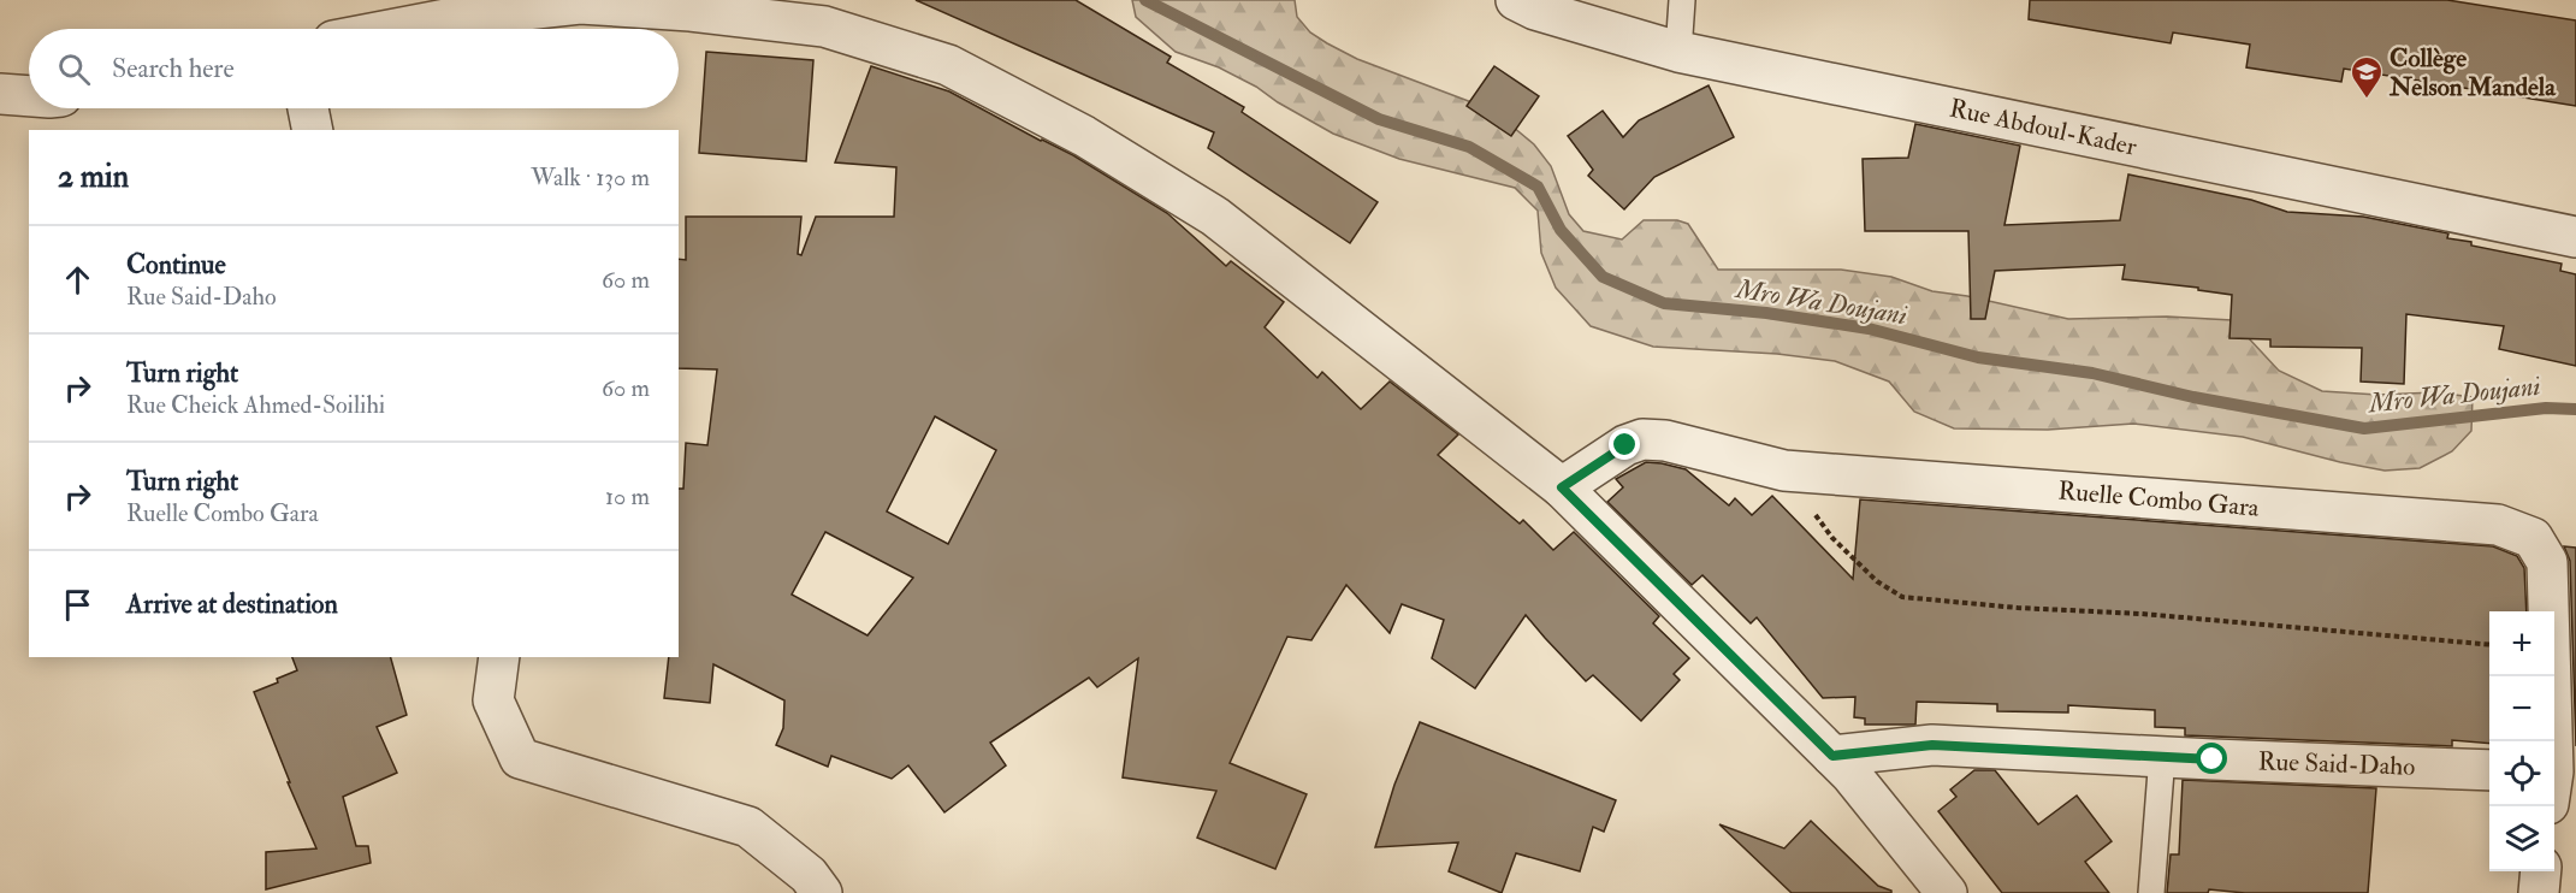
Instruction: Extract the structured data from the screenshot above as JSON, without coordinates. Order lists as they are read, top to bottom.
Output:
{
  "streets": {
    "street": ["Rue Abdoul-Kader", "Ruelle Combo Gara", "Rue Said-Daho"]
  },
  "water": ["Mro Wa Doujani"],
  "places": {
    "school or university": ["Collège Nelson Mandela"]
  },
  "page": {
    "search": "Search here",
    "heading": ["2 min", "Walk · 130 m"],
    "list": [
      ["Continue", "Rue Said-Daho", "60 m"],
      ["Turn right", "Rue Cheick Ahmed-Soilihi", "60 m"],
      ["Turn right", "Ruelle Combo Gara", "10 m"],
      "Arrive at destination"
    ],
    "map_buttons": ["+", "−"]
  }
}
